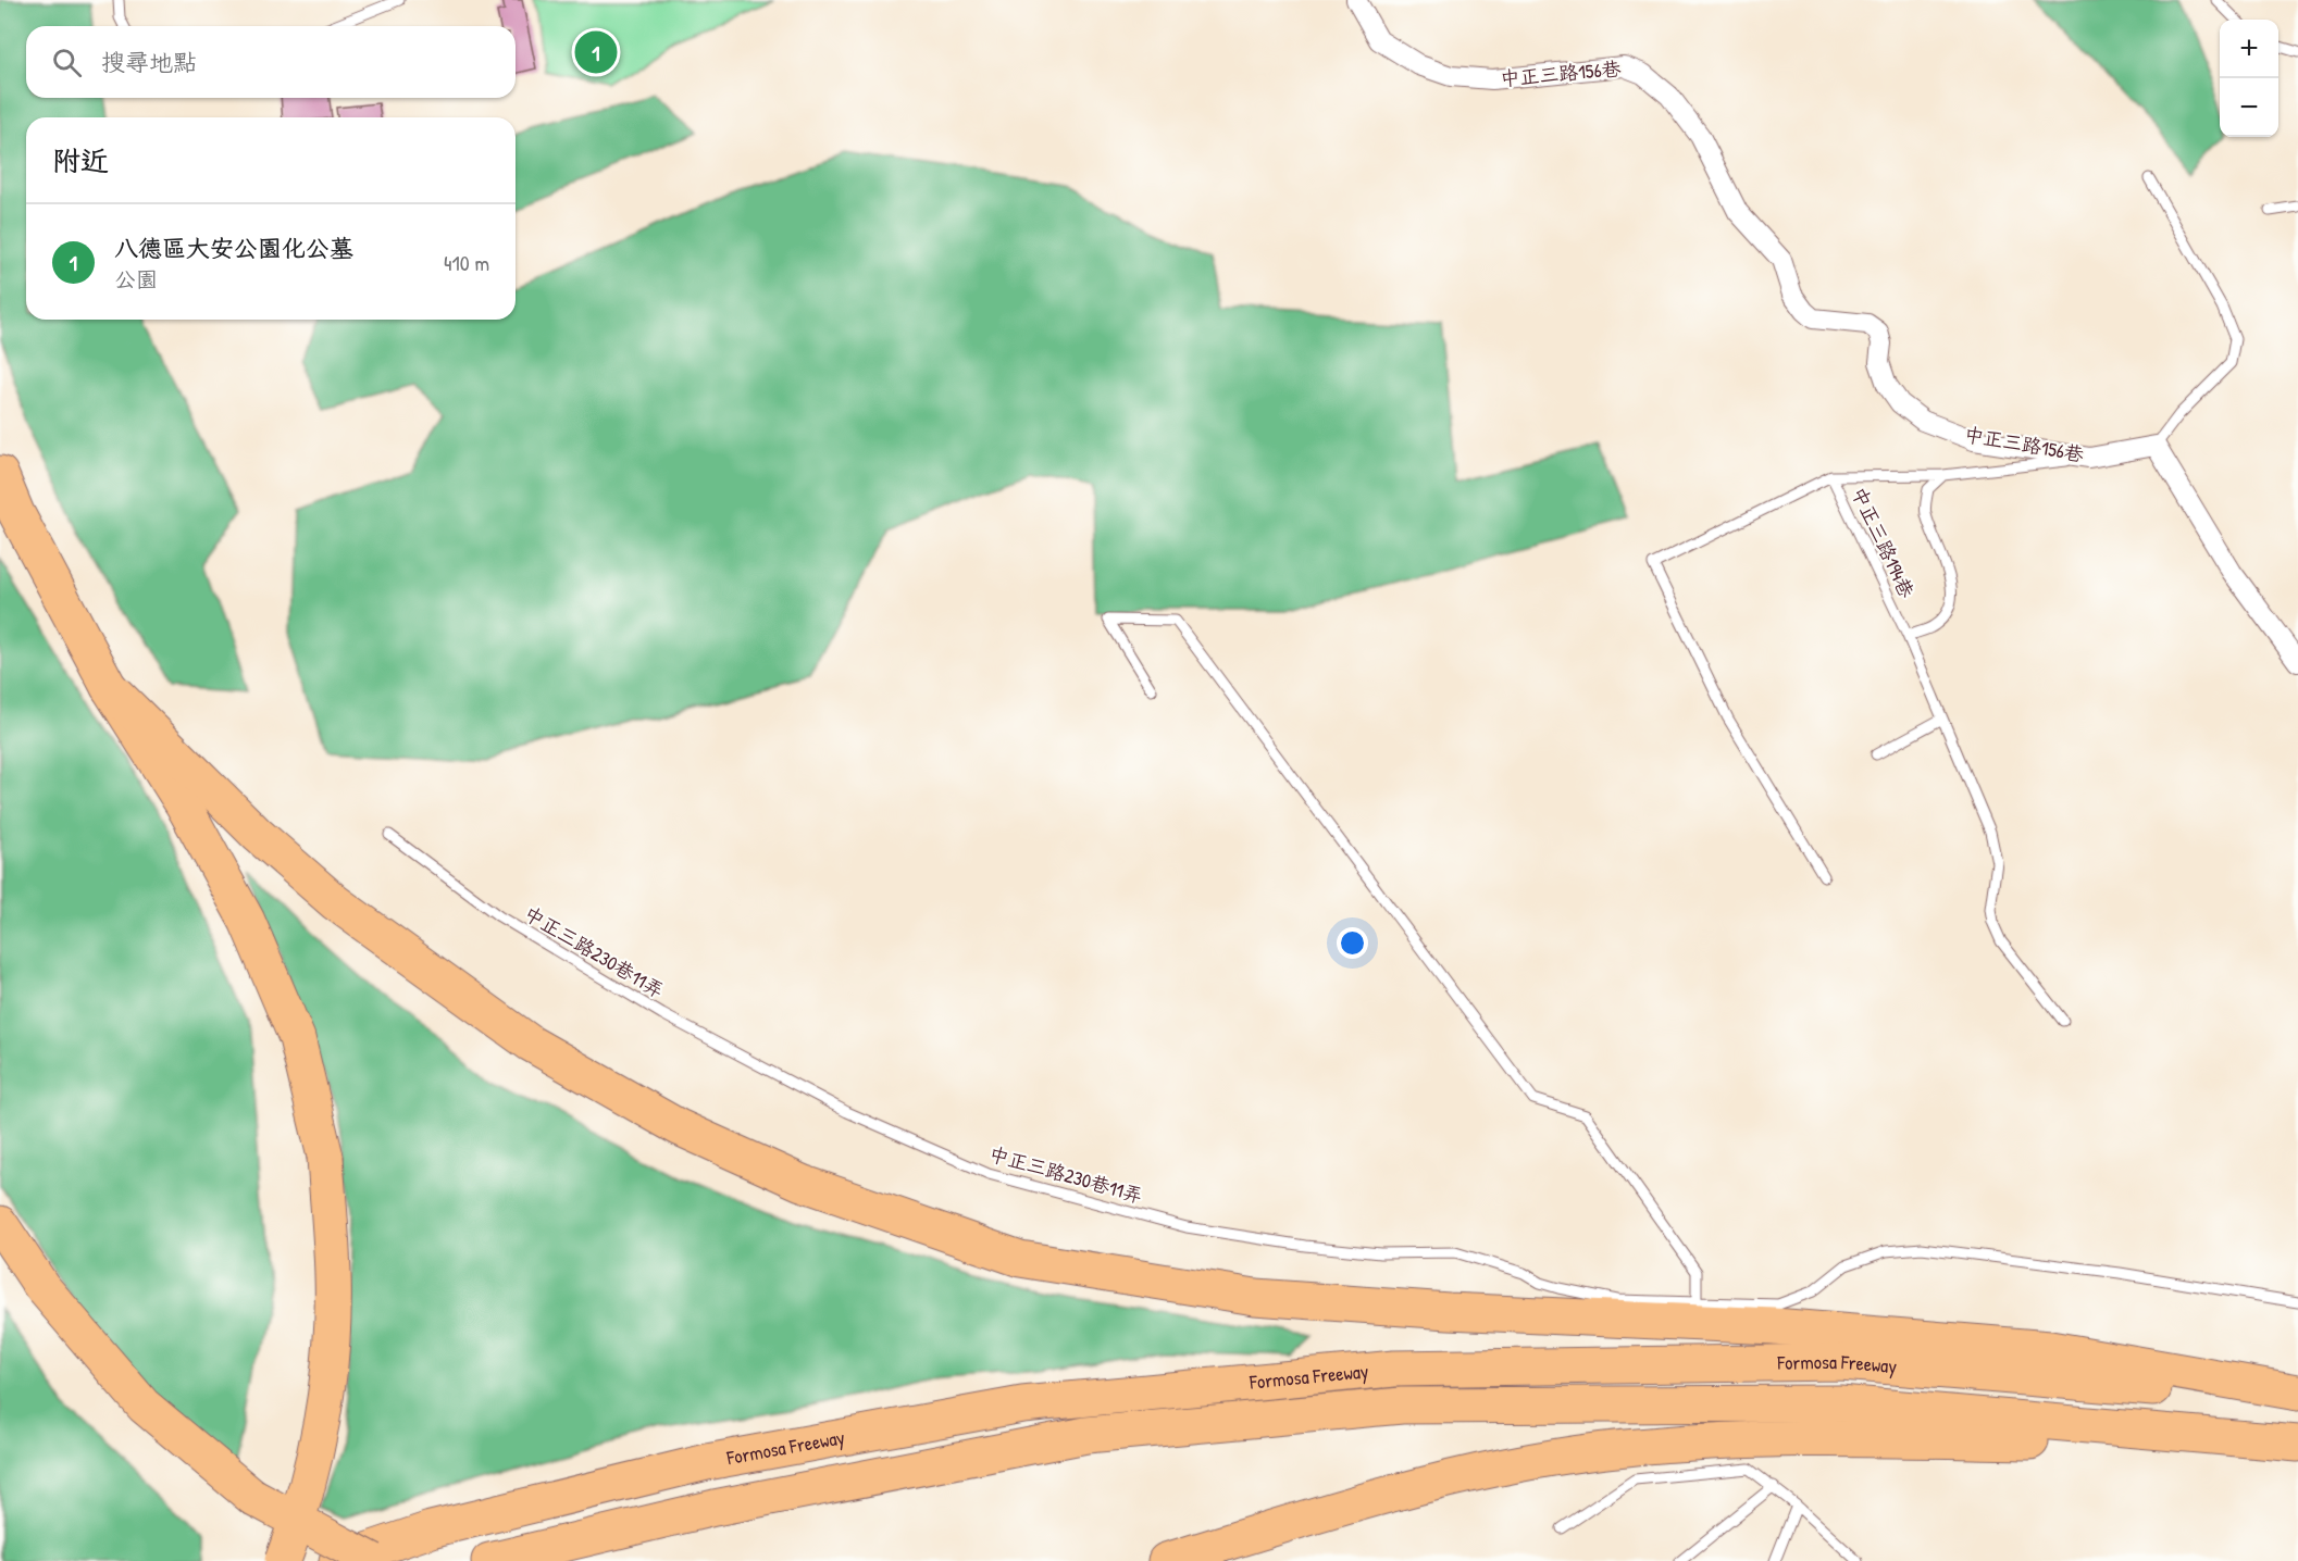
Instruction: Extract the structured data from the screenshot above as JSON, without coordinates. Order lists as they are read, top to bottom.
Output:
{
  "streets": {
    "highway": ["Formosa Freeway"],
    "street": ["中正三路156巷"],
    "lane": ["中正三路194巷", "中正三路230巷11弄"]
  },
  "page": {
    "map_buttons": ["+", "−"],
    "search": "搜尋地點",
    "pins": "1",
    "heading": "附近",
    "list": [
      {
        "mark": "1",
        "name": "八德區大安公園化公墓",
        "note": "公園",
        "value": "410 m"
      }
    ]
  }
}
